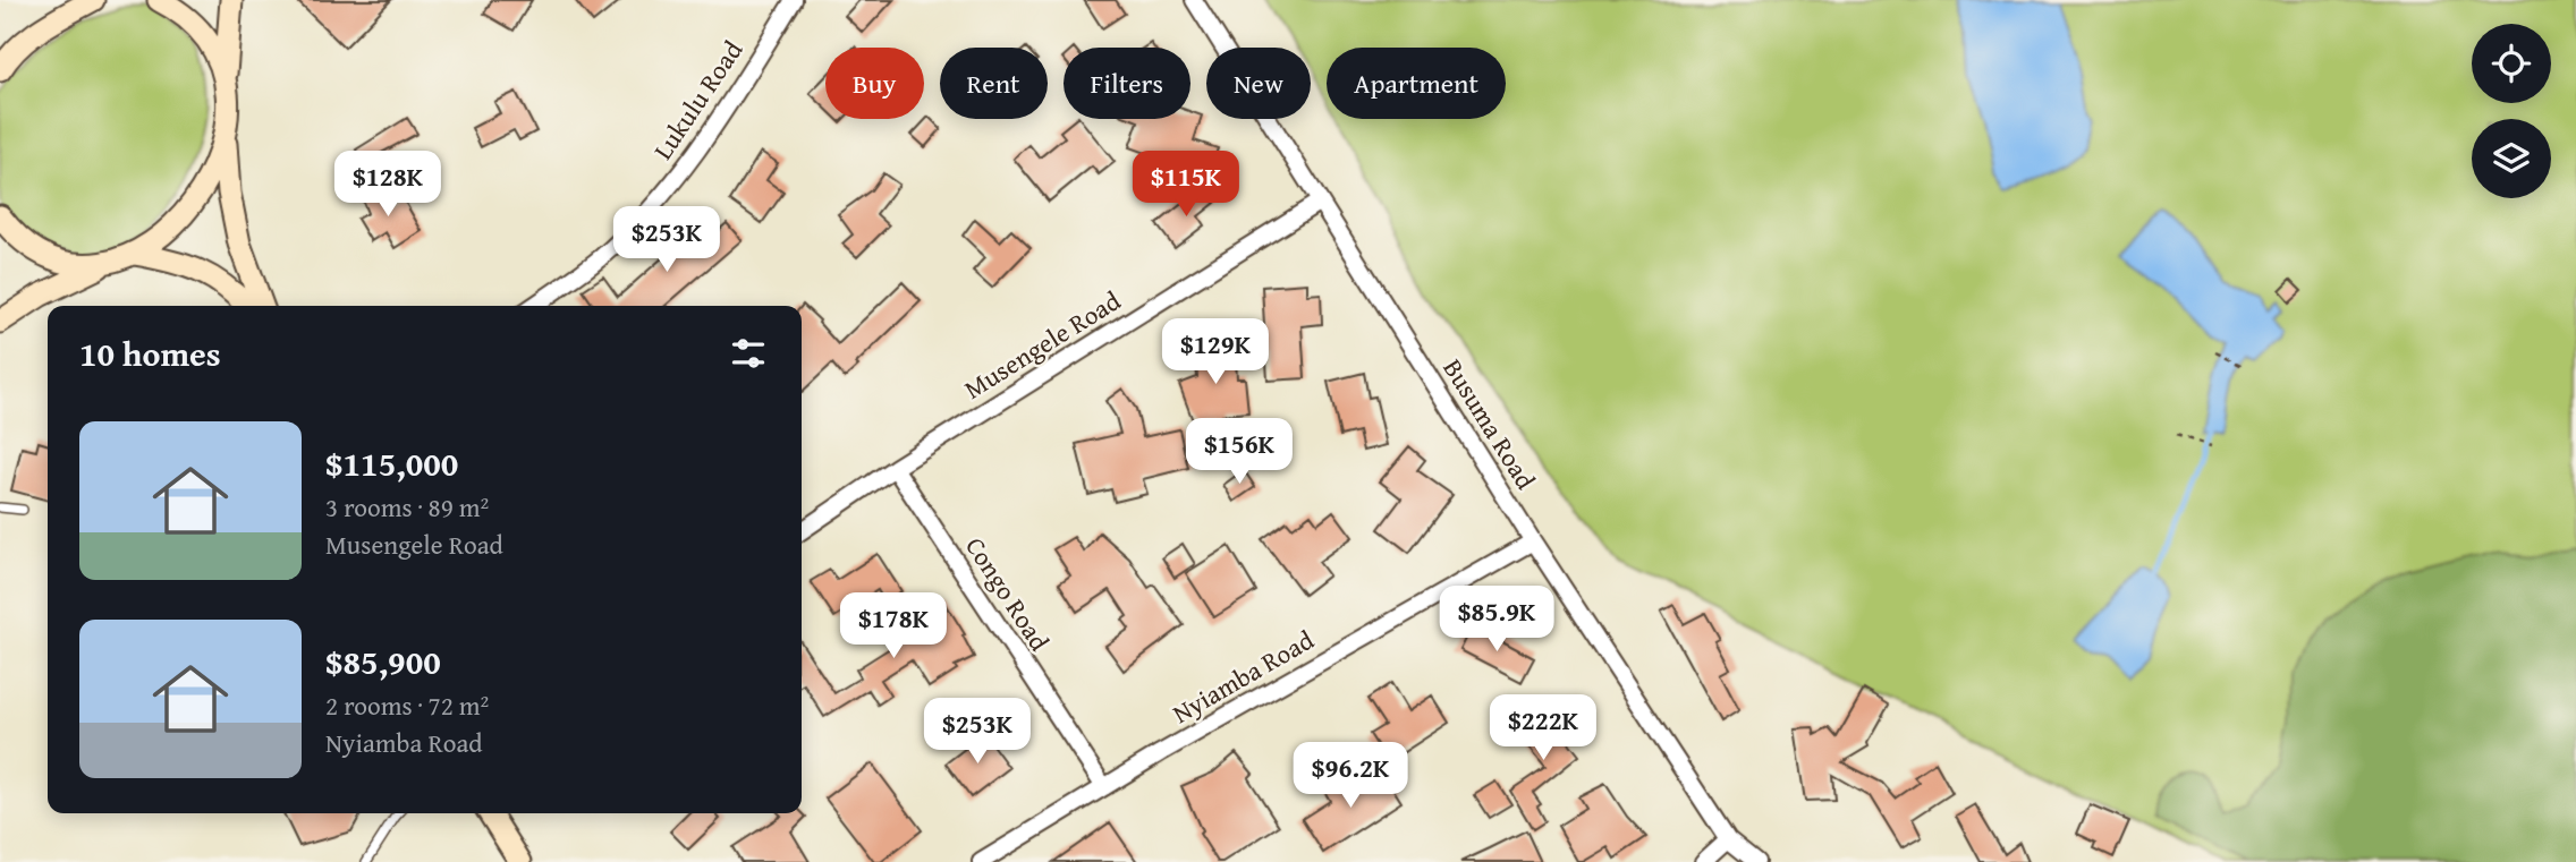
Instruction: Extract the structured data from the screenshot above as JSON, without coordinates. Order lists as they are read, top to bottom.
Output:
{
  "streets": {
    "street": [
      "Lukulu Road",
      "Musengele Road",
      "Busuma Road",
      "Congo Road",
      "Nyiamba Road"
    ]
  },
  "crossings": [
    ["Musengele Road", "Busuma Road"],
    ["Musengele Road", "Congo Road"],
    ["Busuma Road", "Nyiamba Road"],
    ["Congo Road", "Nyiamba Road"]
  ],
  "page": {
    "chip": [
      "Buy",
      "Rent",
      "Filters",
      "New",
      "Apartment"
    ],
    "price": [
      "$128K",
      "$115K",
      "$253K",
      "$129K",
      "$156K",
      "$85.9K",
      "$178K",
      "$222K",
      "$253K",
      "$96.2K"
    ],
    "heading": "10 homes",
    "list": [
      {
        "name": "$115,000",
        "note": "3 rooms · 89 m² · Musengele Road"
      },
      {
        "name": "$85,900",
        "note": "2 rooms · 72 m² · Nyiamba Road"
      }
    ]
  }
}
